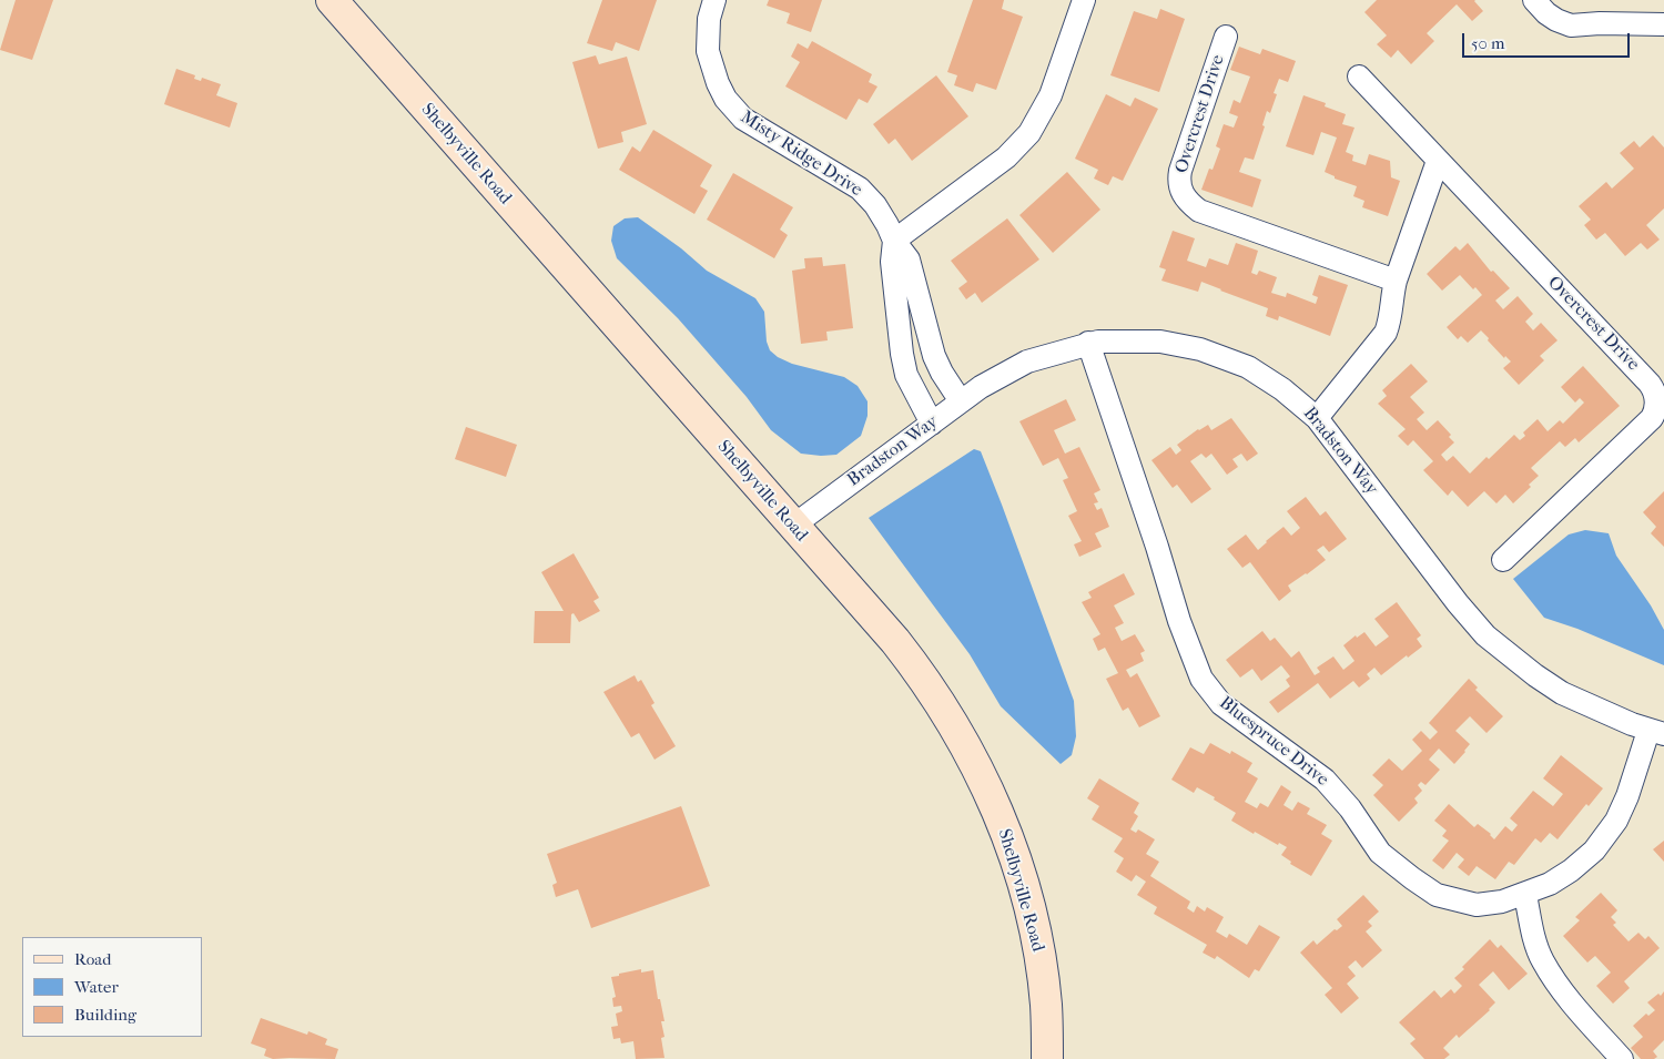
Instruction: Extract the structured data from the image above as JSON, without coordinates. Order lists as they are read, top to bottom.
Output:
{
  "streets": {
    "main road": ["Shelbyville Road"],
    "street": [
      "Overcrest Drive",
      "Misty Ridge Drive",
      "Bradston Way",
      "Bluespruce Drive"
    ]
  },
  "crossings": [
    ["Shelbyville Road", "Bradston Way"],
    ["Misty Ridge Drive", "Bradston Way"],
    ["Bradston Way", "Bluespruce Drive"]
  ],
  "legend": ["Road", "Water", "Building"],
  "scale_bar": "50 m"
}
